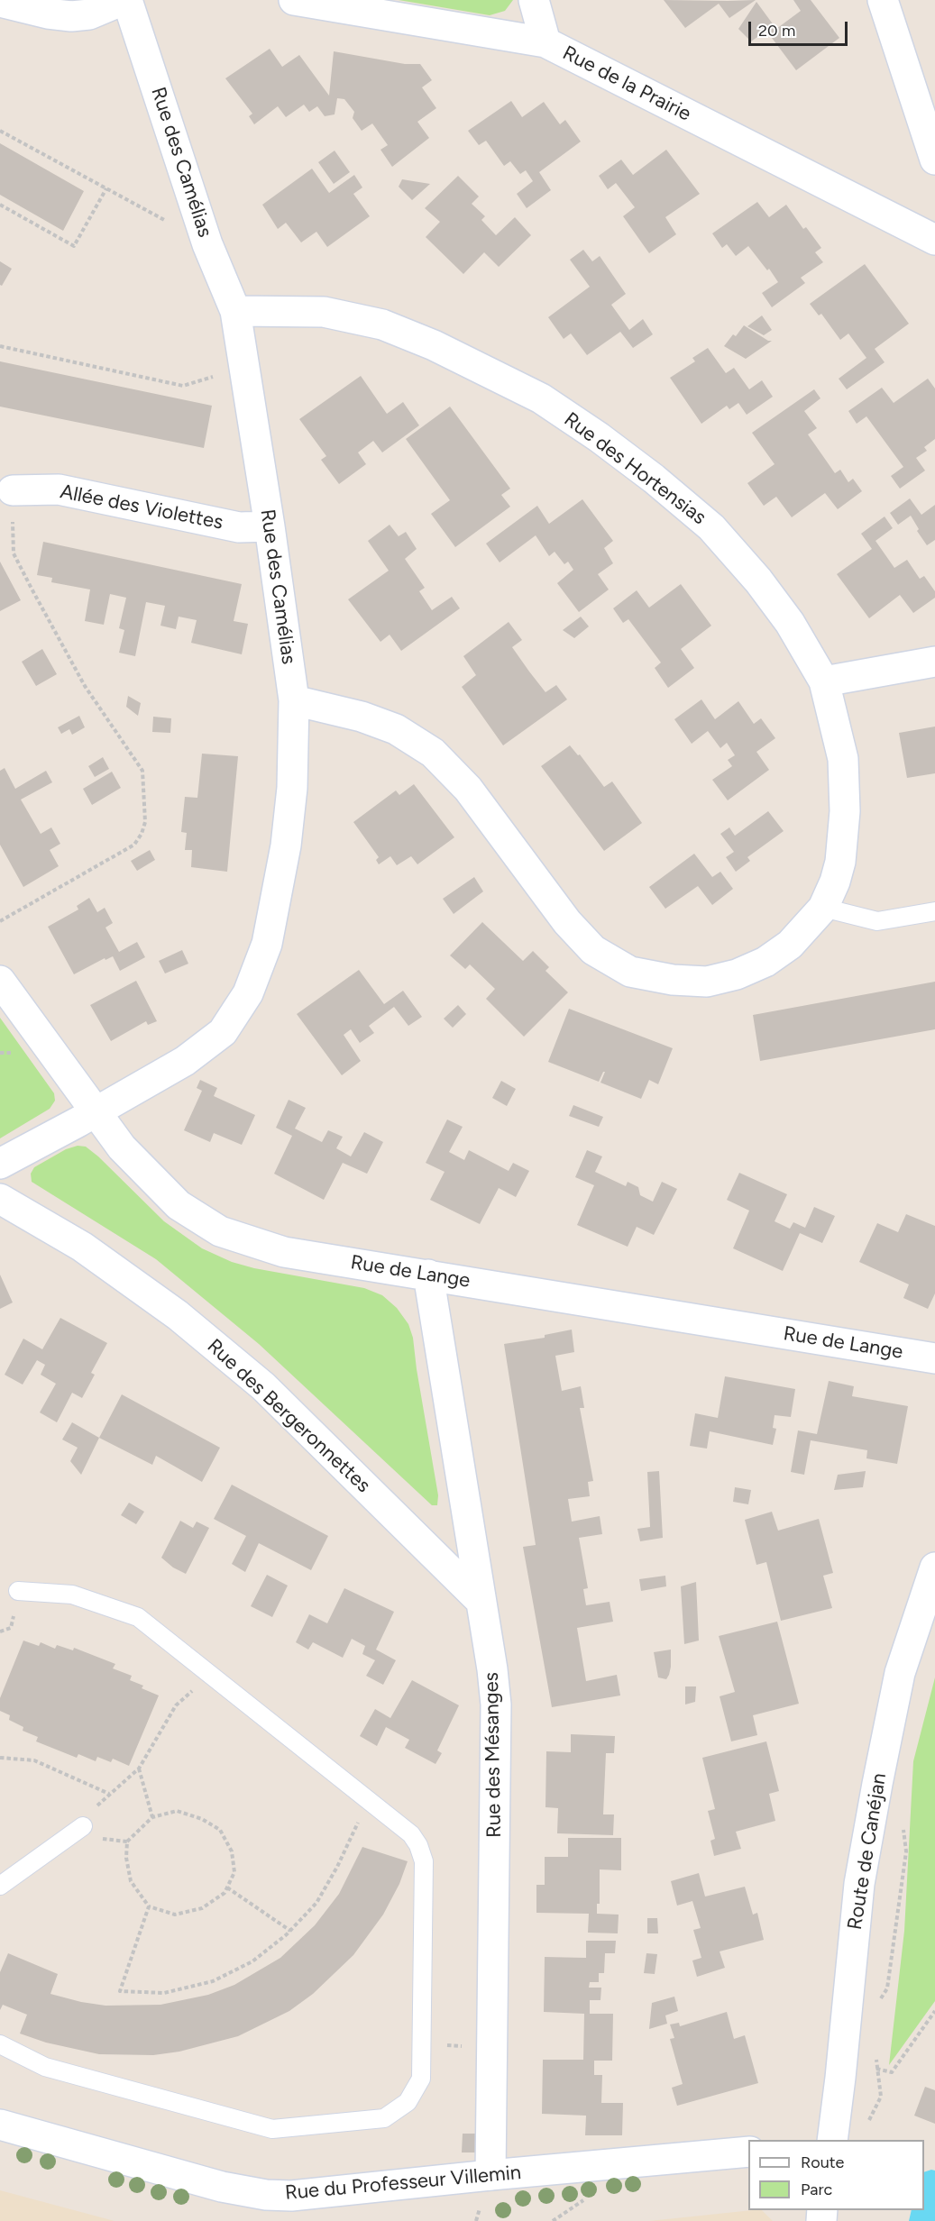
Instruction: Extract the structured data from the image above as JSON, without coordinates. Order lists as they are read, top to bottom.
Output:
{
  "streets": {
    "street": [
      "Rue de la Prairie",
      "Rue des Camélias",
      "Rue des Hortensias",
      "Allée des Violettes",
      "Rue de Lange",
      "Rue des Bergeronnettes",
      "Rue des Mésanges",
      "Route de Canéjan",
      "Rue du Professeur Villemin"
    ]
  },
  "crossings": [
    ["Rue des Camélias", "Rue des Hortensias"],
    ["Rue des Camélias", "Allée des Violettes"],
    ["Rue des Camélias", "Rue de Lange"],
    ["Rue de Lange", "Rue des Mésanges"],
    ["Rue des Bergeronnettes", "Rue des Mésanges"],
    ["Rue des Mésanges", "Rue du Professeur Villemin"]
  ],
  "legend": ["Route", "Parc"],
  "scale_bar": "20 m"
}
